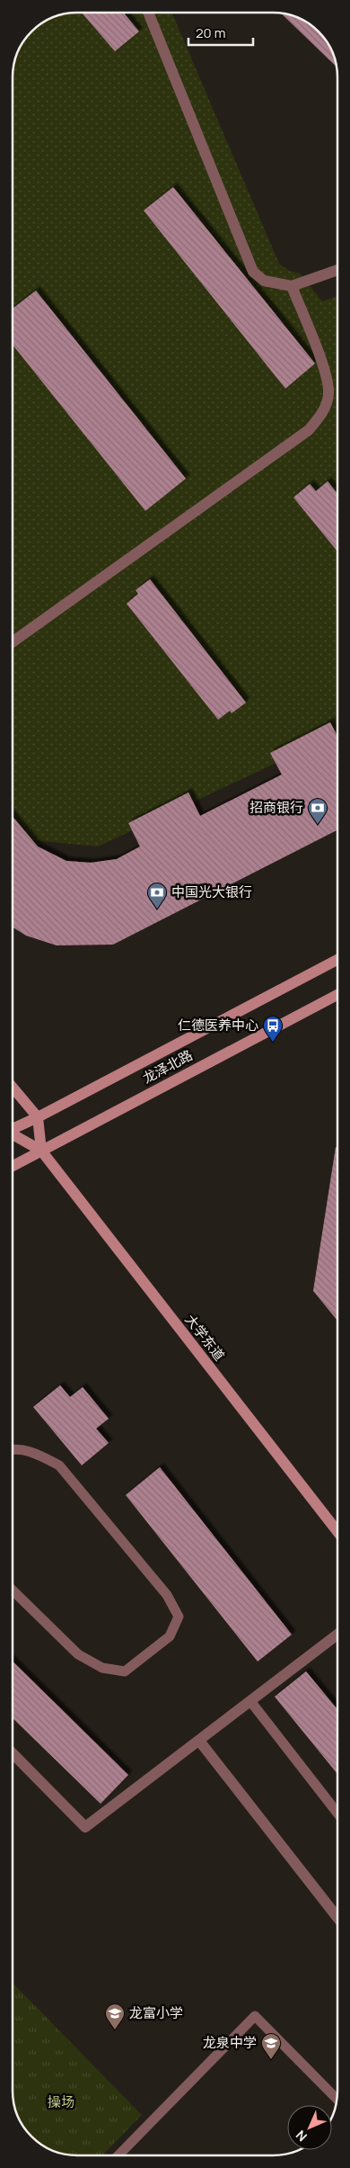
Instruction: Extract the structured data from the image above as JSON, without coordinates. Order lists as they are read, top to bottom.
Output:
{
  "streets": {
    "main road": ["龙泽北路", "大学东道"]
  },
  "crossings": [
    ["龙泽北路", "大学东道"]
  ],
  "parks": ["操场"],
  "places": {
    "bank": ["招商银行", "中国光大银行"],
    "bus stop": ["仁德医养中心"],
    "school or university": ["龙富小学", "龙泉中学"]
  },
  "scale_bar": "20 m",
  "north": "bottom left"
}
